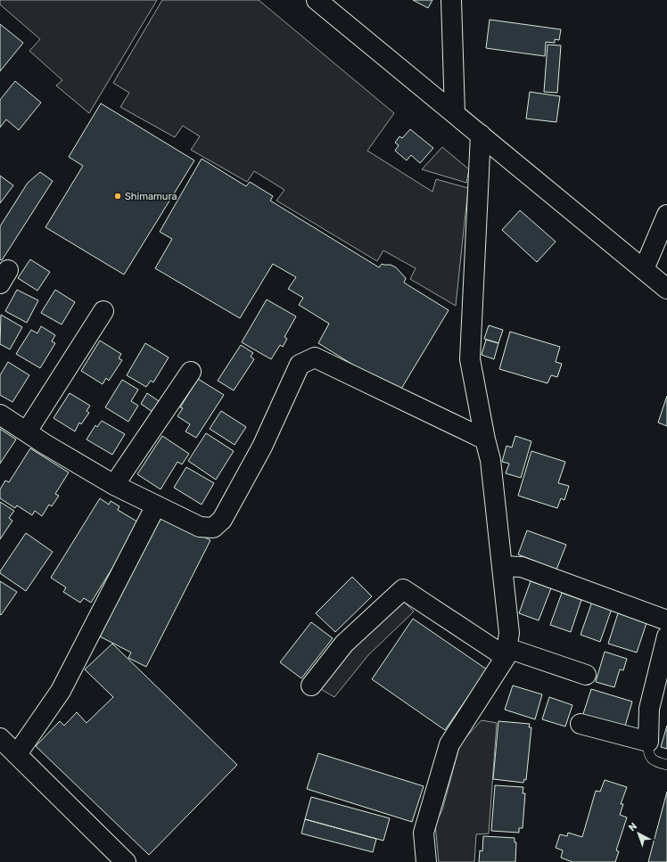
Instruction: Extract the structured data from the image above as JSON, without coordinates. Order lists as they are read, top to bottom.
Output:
{
  "places": ["Shimamura"],
  "north": "top left"
}
